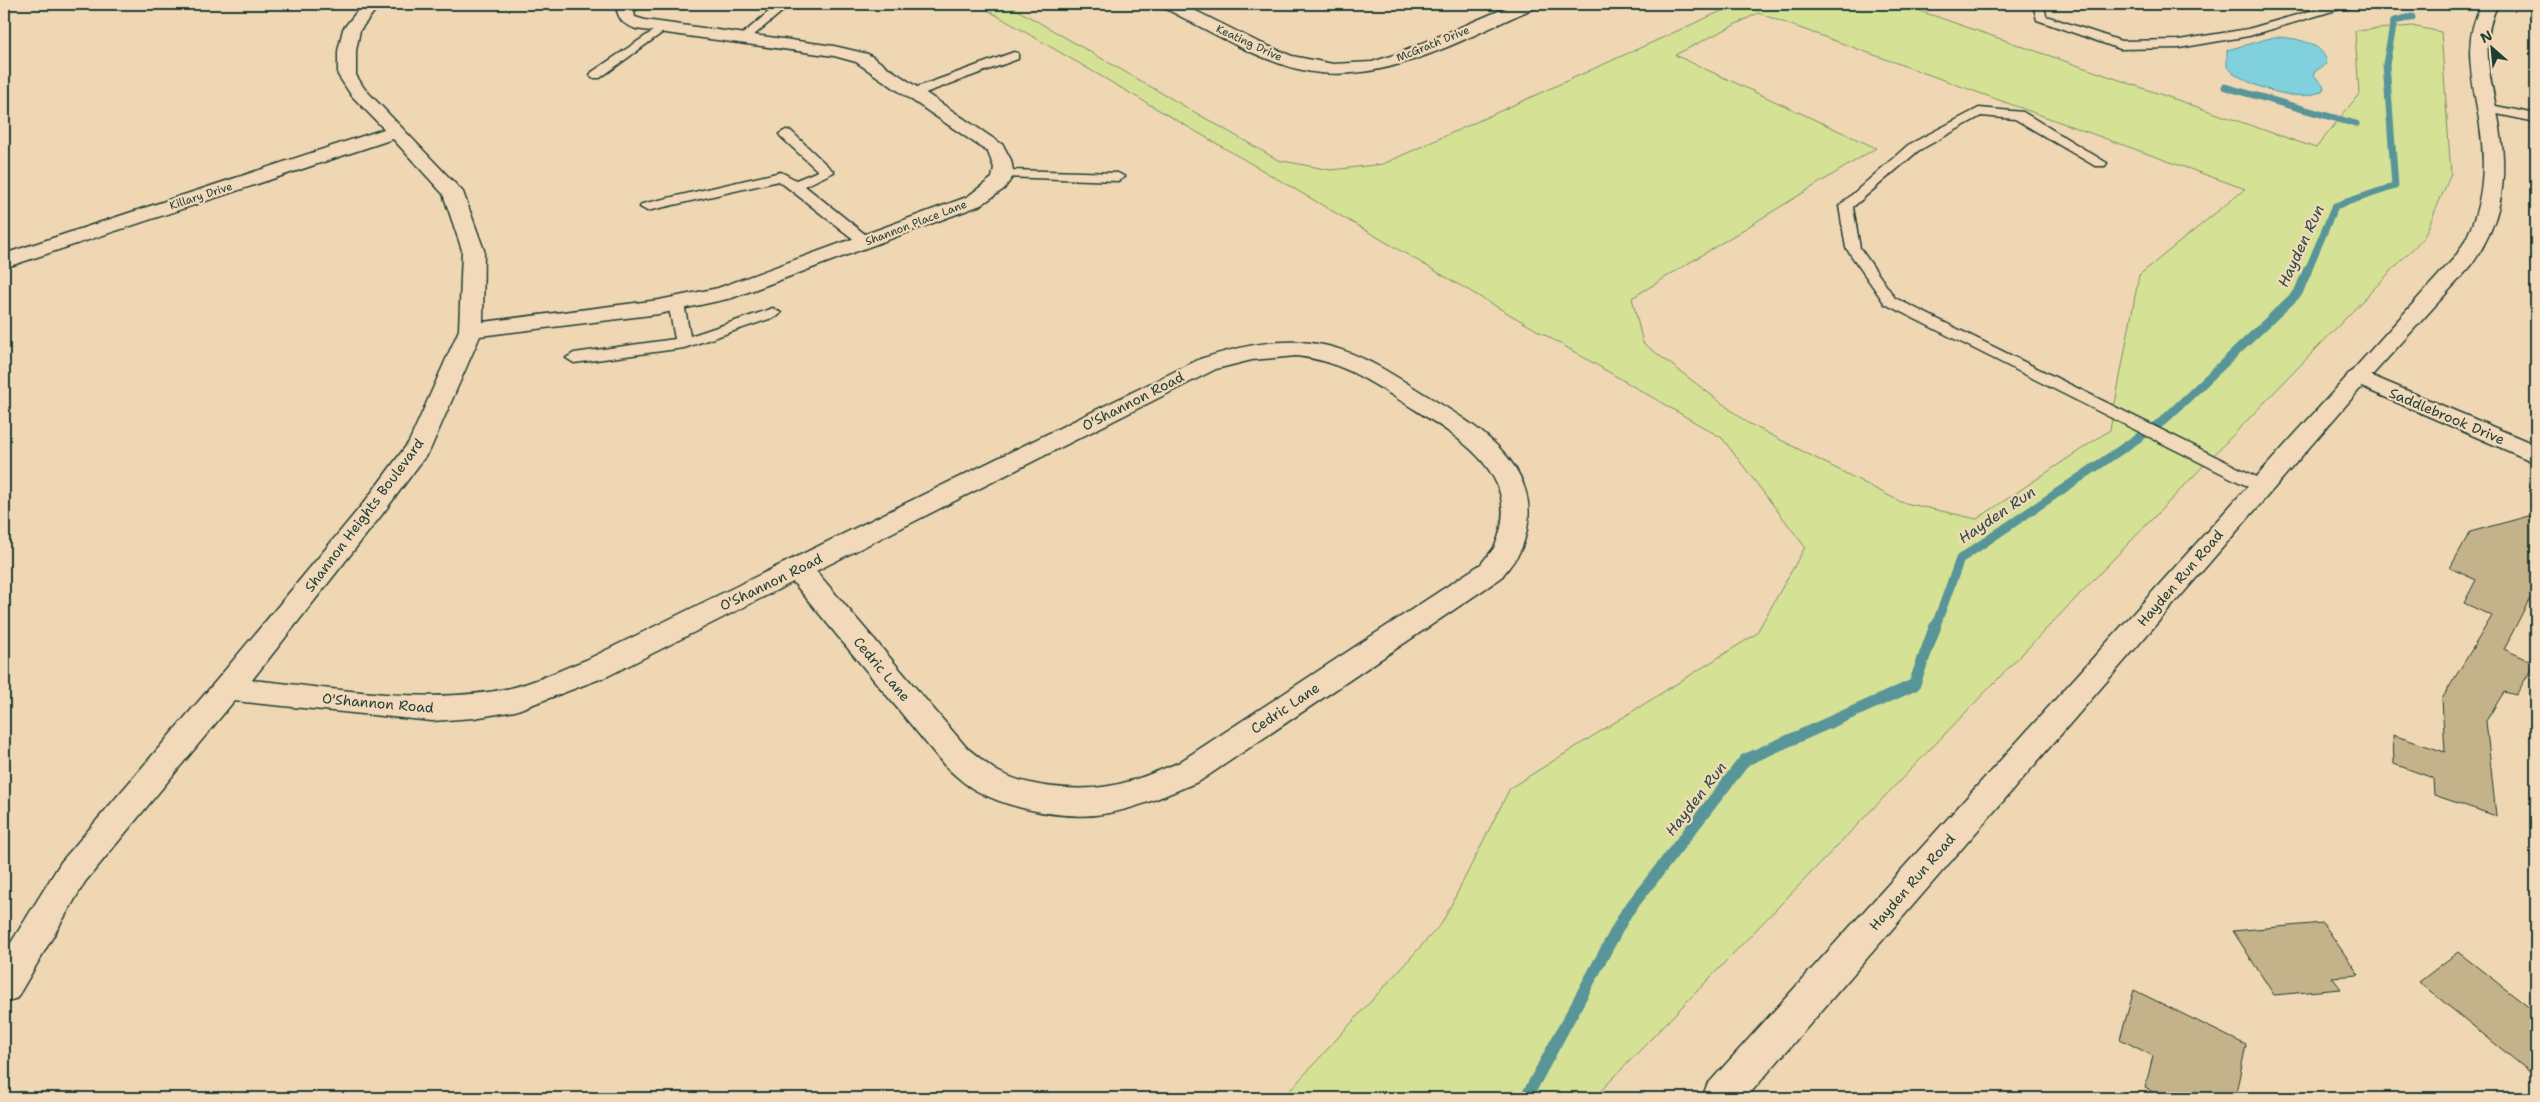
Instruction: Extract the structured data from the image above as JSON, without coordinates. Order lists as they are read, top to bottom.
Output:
{
  "streets": {
    "street": [
      "Keating Drive",
      "McGrath Drive",
      "Killary Drive",
      "Shannon Place Lane",
      "O'Shannon Road",
      "Saddlebrook Drive",
      "Shannon Heights Boulevard",
      "Hayden Run Road",
      "Cedric Lane"
    ]
  },
  "crossings": [
    ["Keating Drive", "McGrath Drive"],
    ["Killary Drive", "Shannon Heights Boulevard"],
    ["Shannon Place Lane", "Shannon Heights Boulevard"],
    ["O'Shannon Road", "Shannon Heights Boulevard"],
    ["O'Shannon Road", "Cedric Lane"],
    ["Saddlebrook Drive", "Hayden Run Road"]
  ],
  "water": ["Hayden Run"],
  "north": "top left"
}
